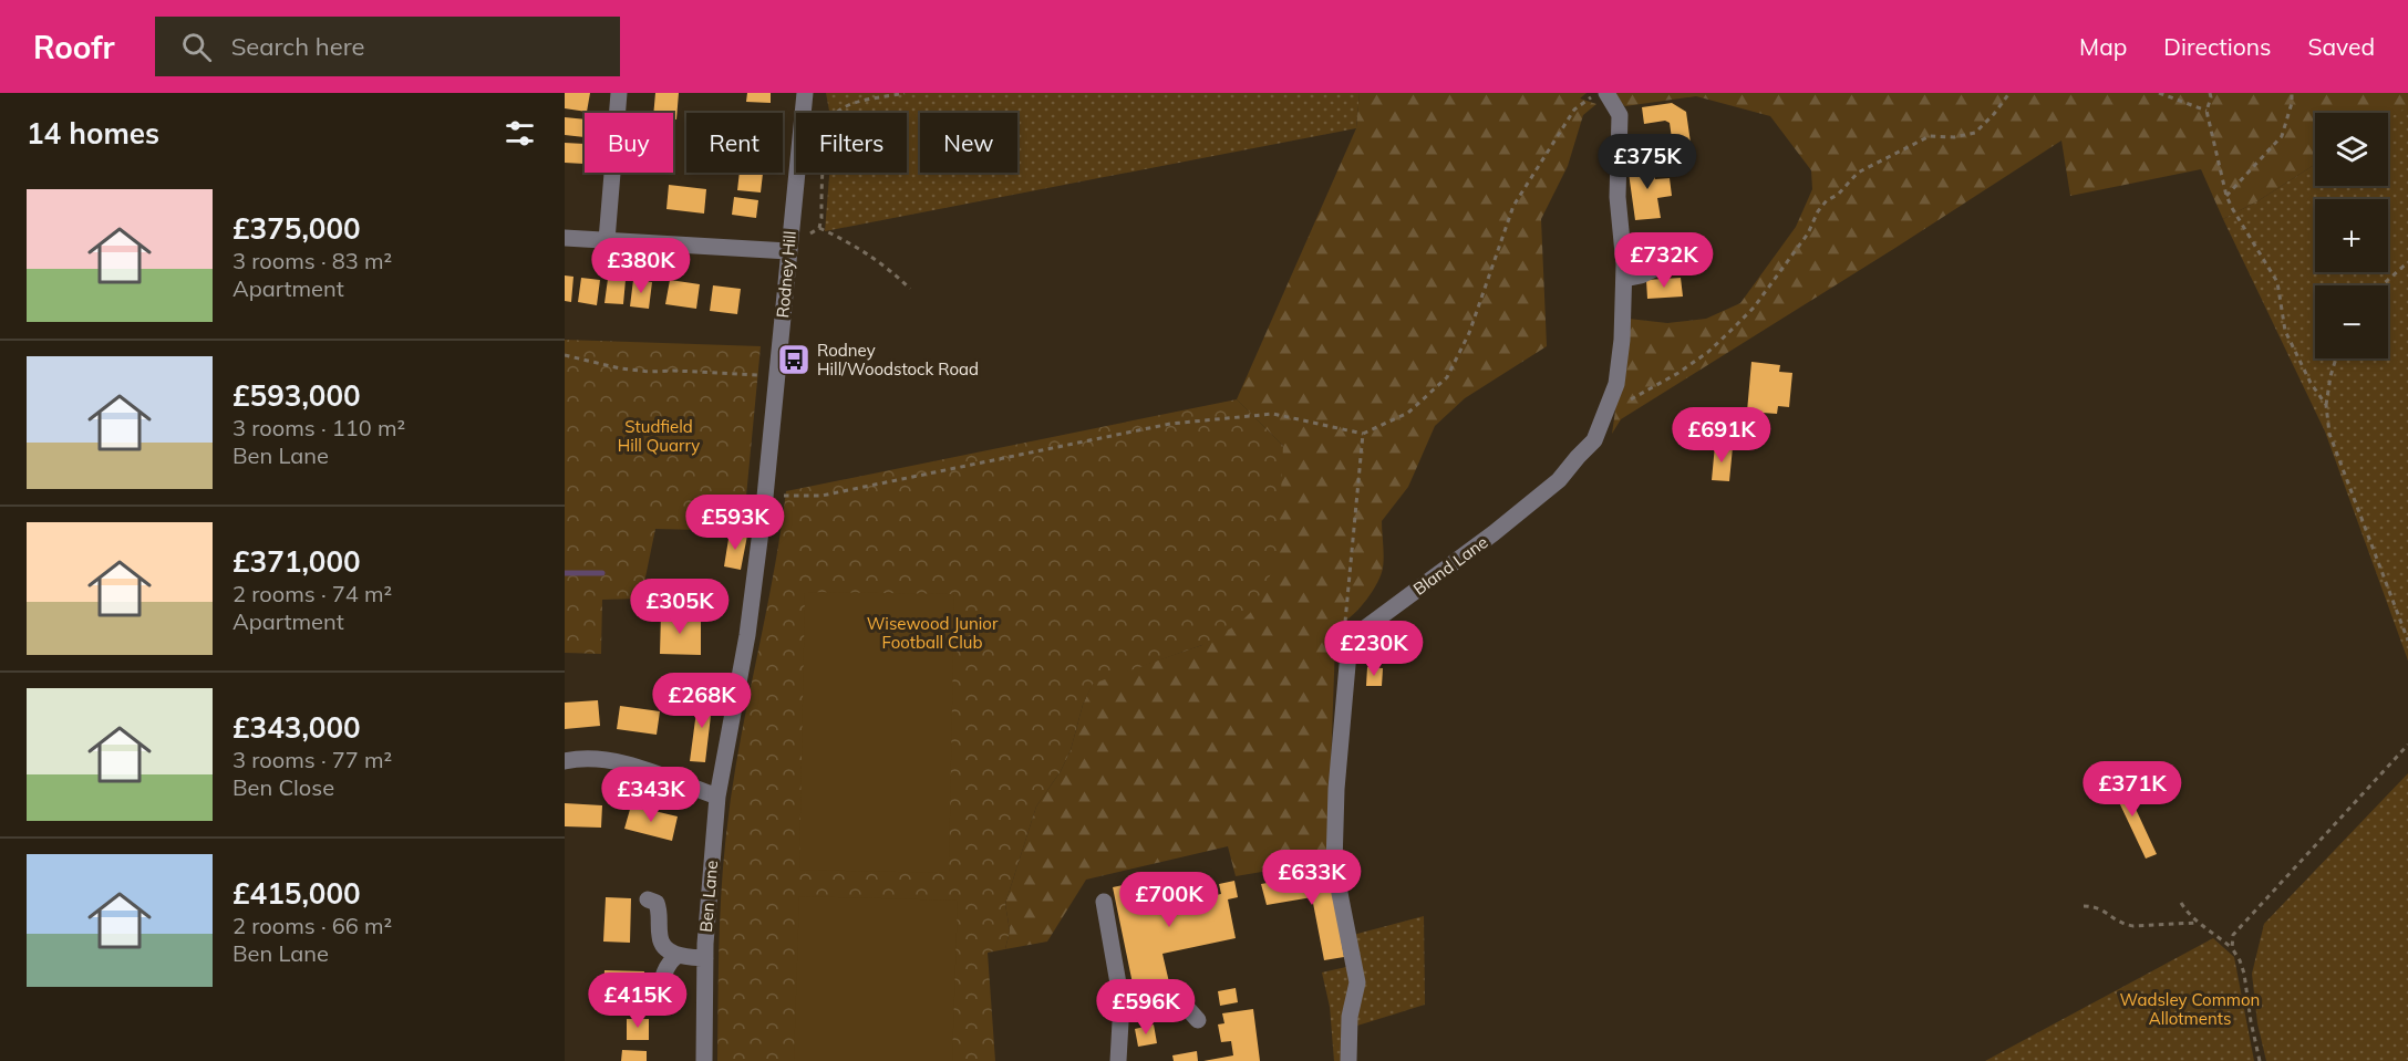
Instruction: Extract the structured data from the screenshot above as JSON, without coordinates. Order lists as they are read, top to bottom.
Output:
{
  "streets": {
    "street": ["Rodney Hill", "Bland Lane", "Ben Lane"]
  },
  "crossings": [
    ["Rodney Hill", "Ben Lane"]
  ],
  "parks": ["Studfield Hill Quarry", "Wisewood Junior Football Club", "Wadsley Common Allotments"],
  "places": {
    "bus stop": ["Rodney Hill/Woodstock Road"]
  },
  "page": {
    "header": "Roofr",
    "search": "Search here",
    "nav": ["Map", "Directions", "Saved"],
    "heading": "14 homes",
    "map_buttons": ["+", "−"],
    "chip": [
      "Buy",
      "Rent",
      "Filters",
      "New"
    ],
    "price": [
      "£375K",
      "£732K",
      "£380K",
      "£691K",
      "£593K",
      "£305K",
      "£230K",
      "£268K",
      "£371K",
      "£343K",
      "£633K",
      "£700K",
      "£415K",
      "£596K"
    ],
    "list": [
      {
        "name": "£375,000",
        "note": "3 rooms · 83 m² · Apartment"
      },
      {
        "name": "£593,000",
        "note": "3 rooms · 110 m² · Ben Lane"
      },
      {
        "name": "£371,000",
        "note": "2 rooms · 74 m² · Apartment"
      },
      {
        "name": "£343,000",
        "note": "3 rooms · 77 m² · Ben Close"
      },
      {
        "name": "£415,000",
        "note": "2 rooms · 66 m² · Ben Lane"
      }
    ]
  }
}
